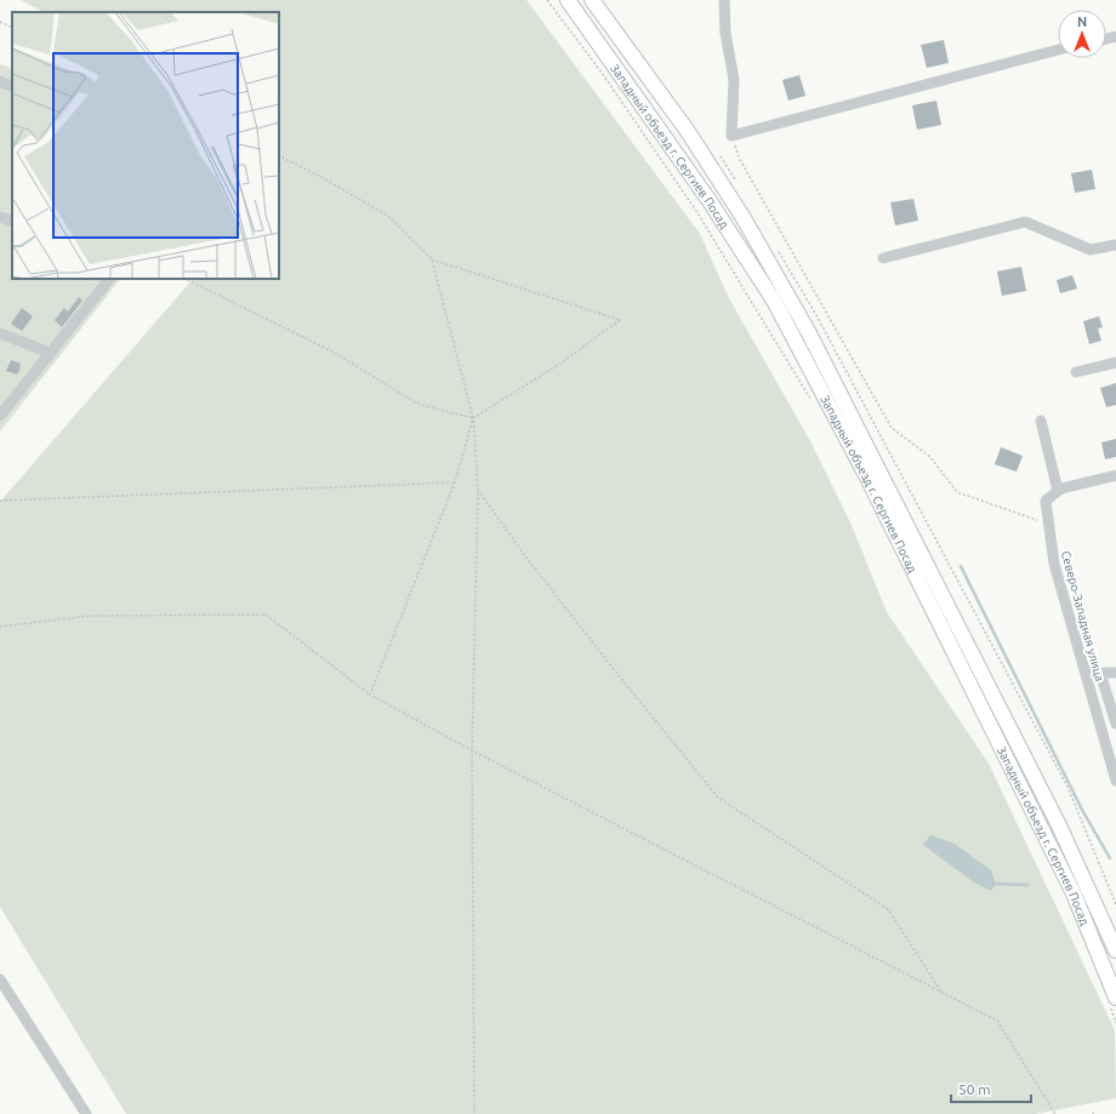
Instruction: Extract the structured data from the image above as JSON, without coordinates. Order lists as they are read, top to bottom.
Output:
{
  "streets": {
    "main road": ["Западный объезд г. Сергиев Посад"],
    "street": ["Северо-Западная улица"]
  },
  "scale_bar": "50 m",
  "north": "top"
}
